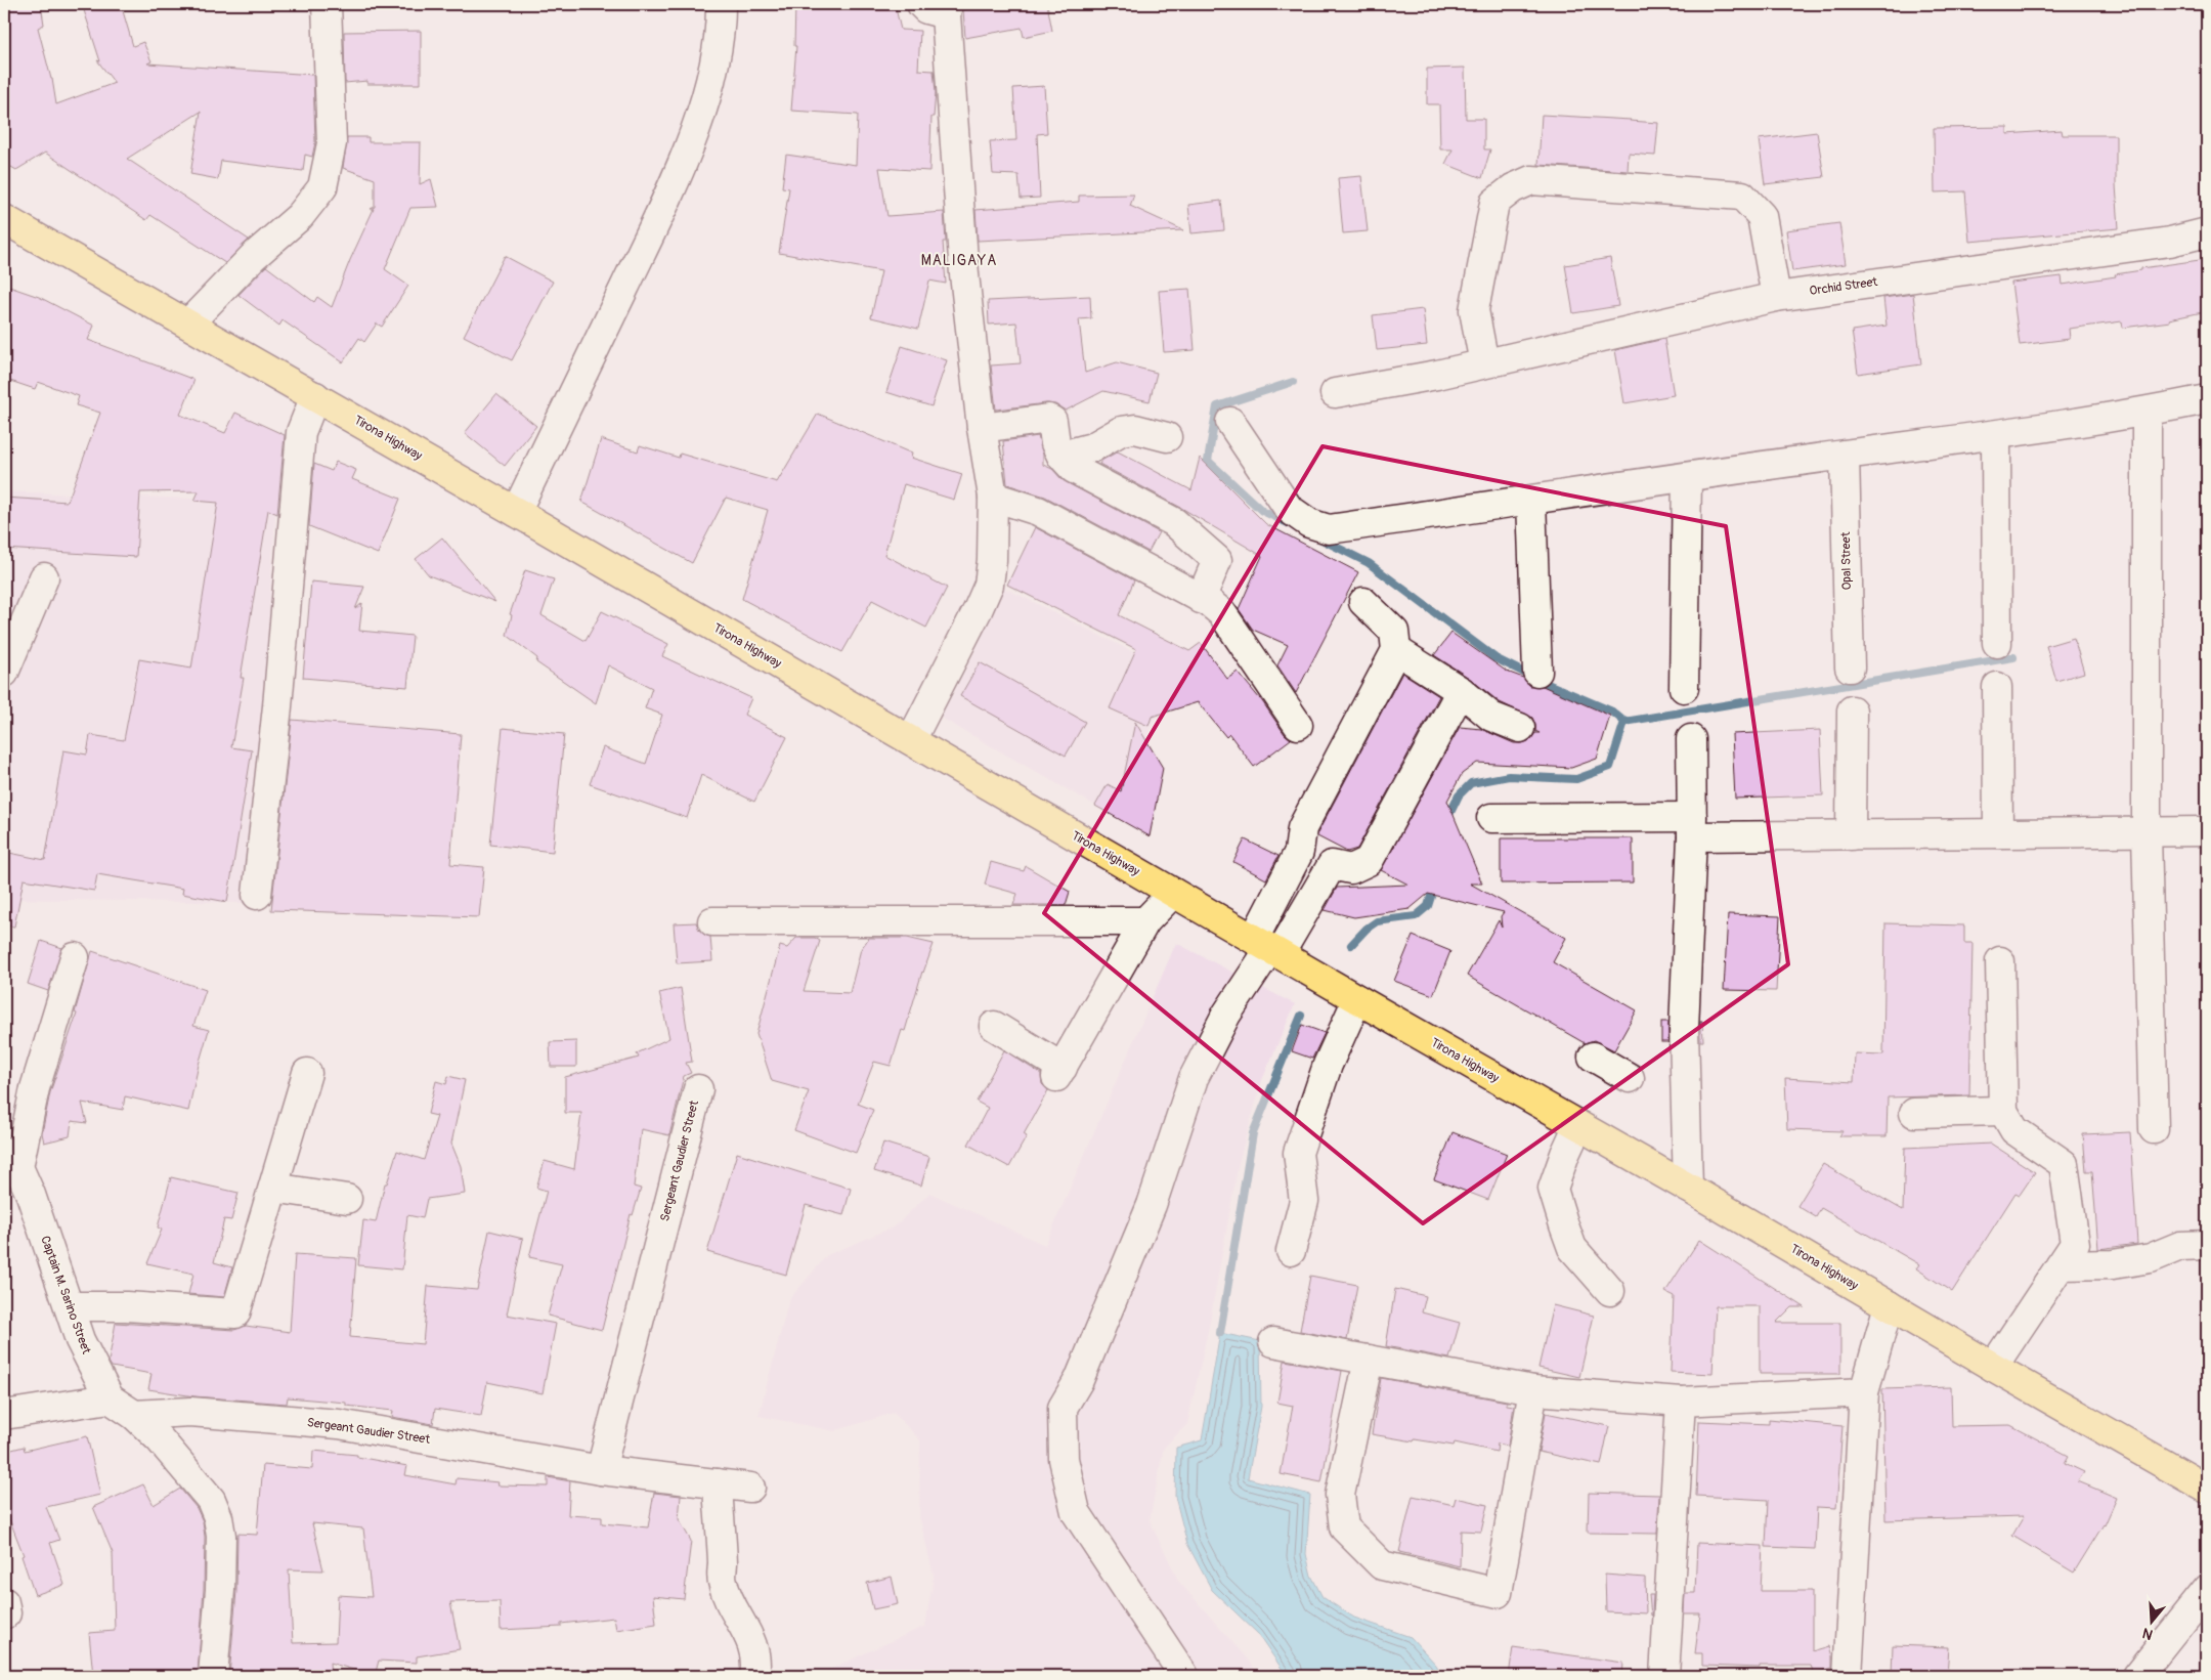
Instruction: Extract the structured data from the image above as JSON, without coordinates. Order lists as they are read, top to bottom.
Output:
{
  "streets": {
    "main road": ["Tirona Highway"],
    "street": [
      "Orchid Street",
      "Opal Street",
      "Sergeant Gaudier Street",
      "Captain M. Sarino Street"
    ]
  },
  "crossings": [
    ["Sergeant Gaudier Street", "Captain M. Sarino Street"]
  ],
  "districts": ["MALIGAYA"],
  "north": "bottom"
}
